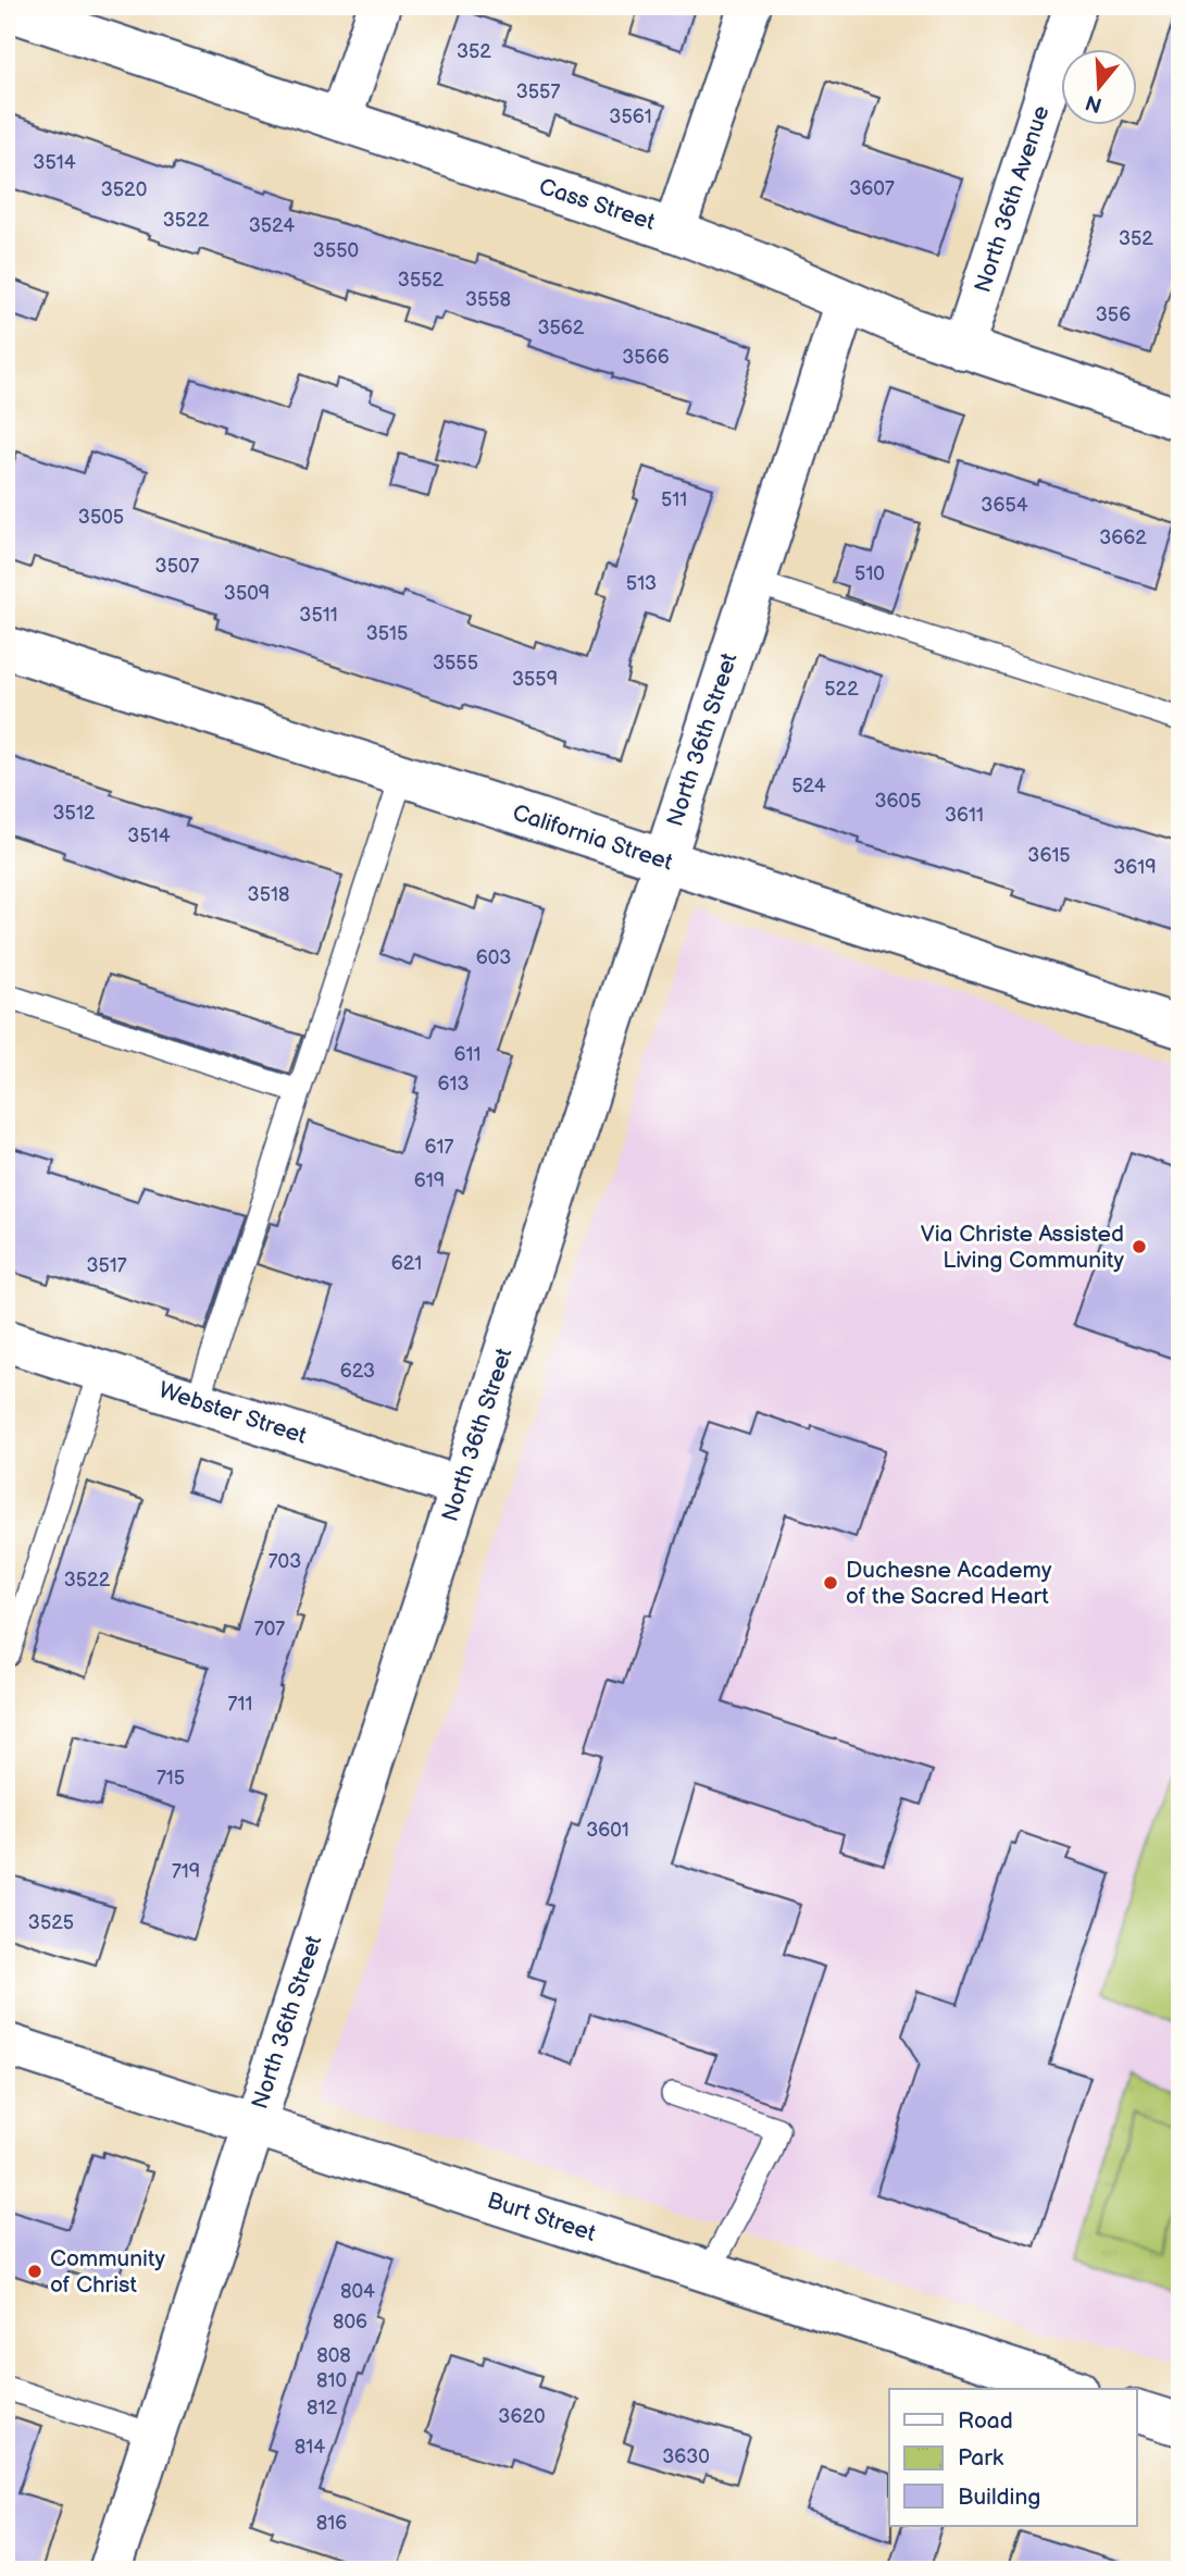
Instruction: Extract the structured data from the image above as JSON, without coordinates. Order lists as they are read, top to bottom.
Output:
{
  "streets": {
    "street": [
      "North 36th Avenue",
      "Cass Street",
      "North 36th Street",
      "California Street",
      "Webster Street",
      "Burt Street"
    ]
  },
  "crossings": [
    ["North 36th Avenue", "Cass Street"],
    ["Cass Street", "North 36th Street"],
    ["North 36th Street", "California Street"],
    ["North 36th Street", "Webster Street"],
    ["North 36th Street", "Burt Street"]
  ],
  "places": ["Via Christe Assisted Living Community", "Duchesne Academy of the Sacred Heart", "Community of Christ"],
  "house_numbers": [
    "352",
    "3557",
    "3561",
    "3514",
    "3607",
    "3520",
    "3522",
    "3524",
    "352",
    "3550",
    "3552",
    "3558",
    "356",
    "3562",
    "3566",
    "511",
    "3654",
    "3505",
    "3662",
    "3507",
    "510",
    "513",
    "3509",
    "3511",
    "3515",
    "3555",
    "3559",
    "522",
    "524",
    "3605",
    "3512",
    "3611",
    "3514",
    "3615",
    "3619",
    "3518",
    "603",
    "611",
    "613",
    "617",
    "619",
    "621",
    "3517",
    "623",
    "703",
    "3522",
    "707",
    "711",
    "715",
    "3601",
    "719",
    "3525",
    "804",
    "806",
    "808",
    "810",
    "812",
    "3620",
    "814",
    "3630",
    "816"
  ],
  "legend": ["Road", "Park", "Building"],
  "north": "bottom"
}
